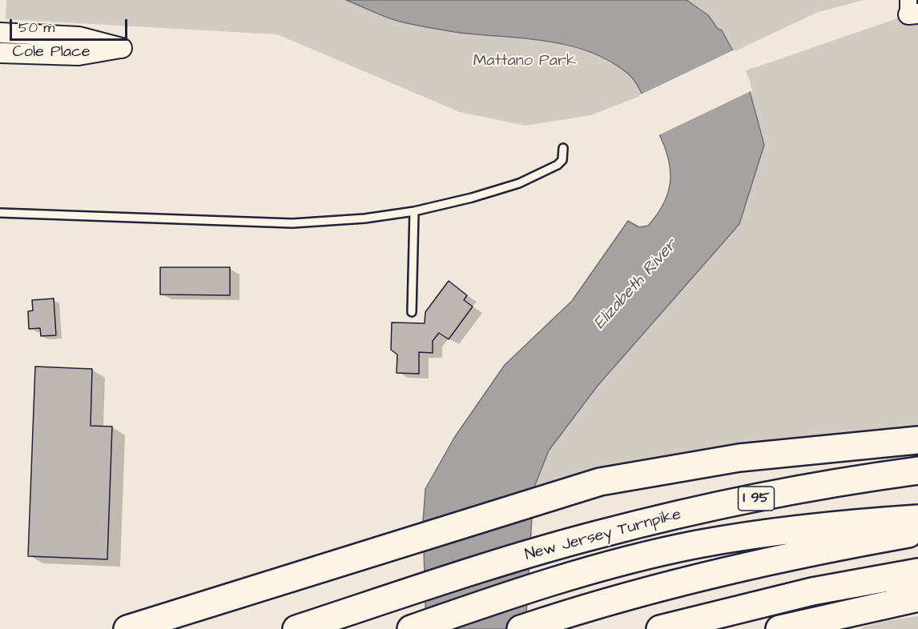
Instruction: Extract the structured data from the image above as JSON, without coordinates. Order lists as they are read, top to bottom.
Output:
{
  "streets": {
    "highway": ["I 95", "New Jersey Turnpike"],
    "street": ["Cole Place"]
  },
  "water": ["Elizabeth River"],
  "parks": ["Mattano Park"],
  "scale_bar": "50 m"
}
